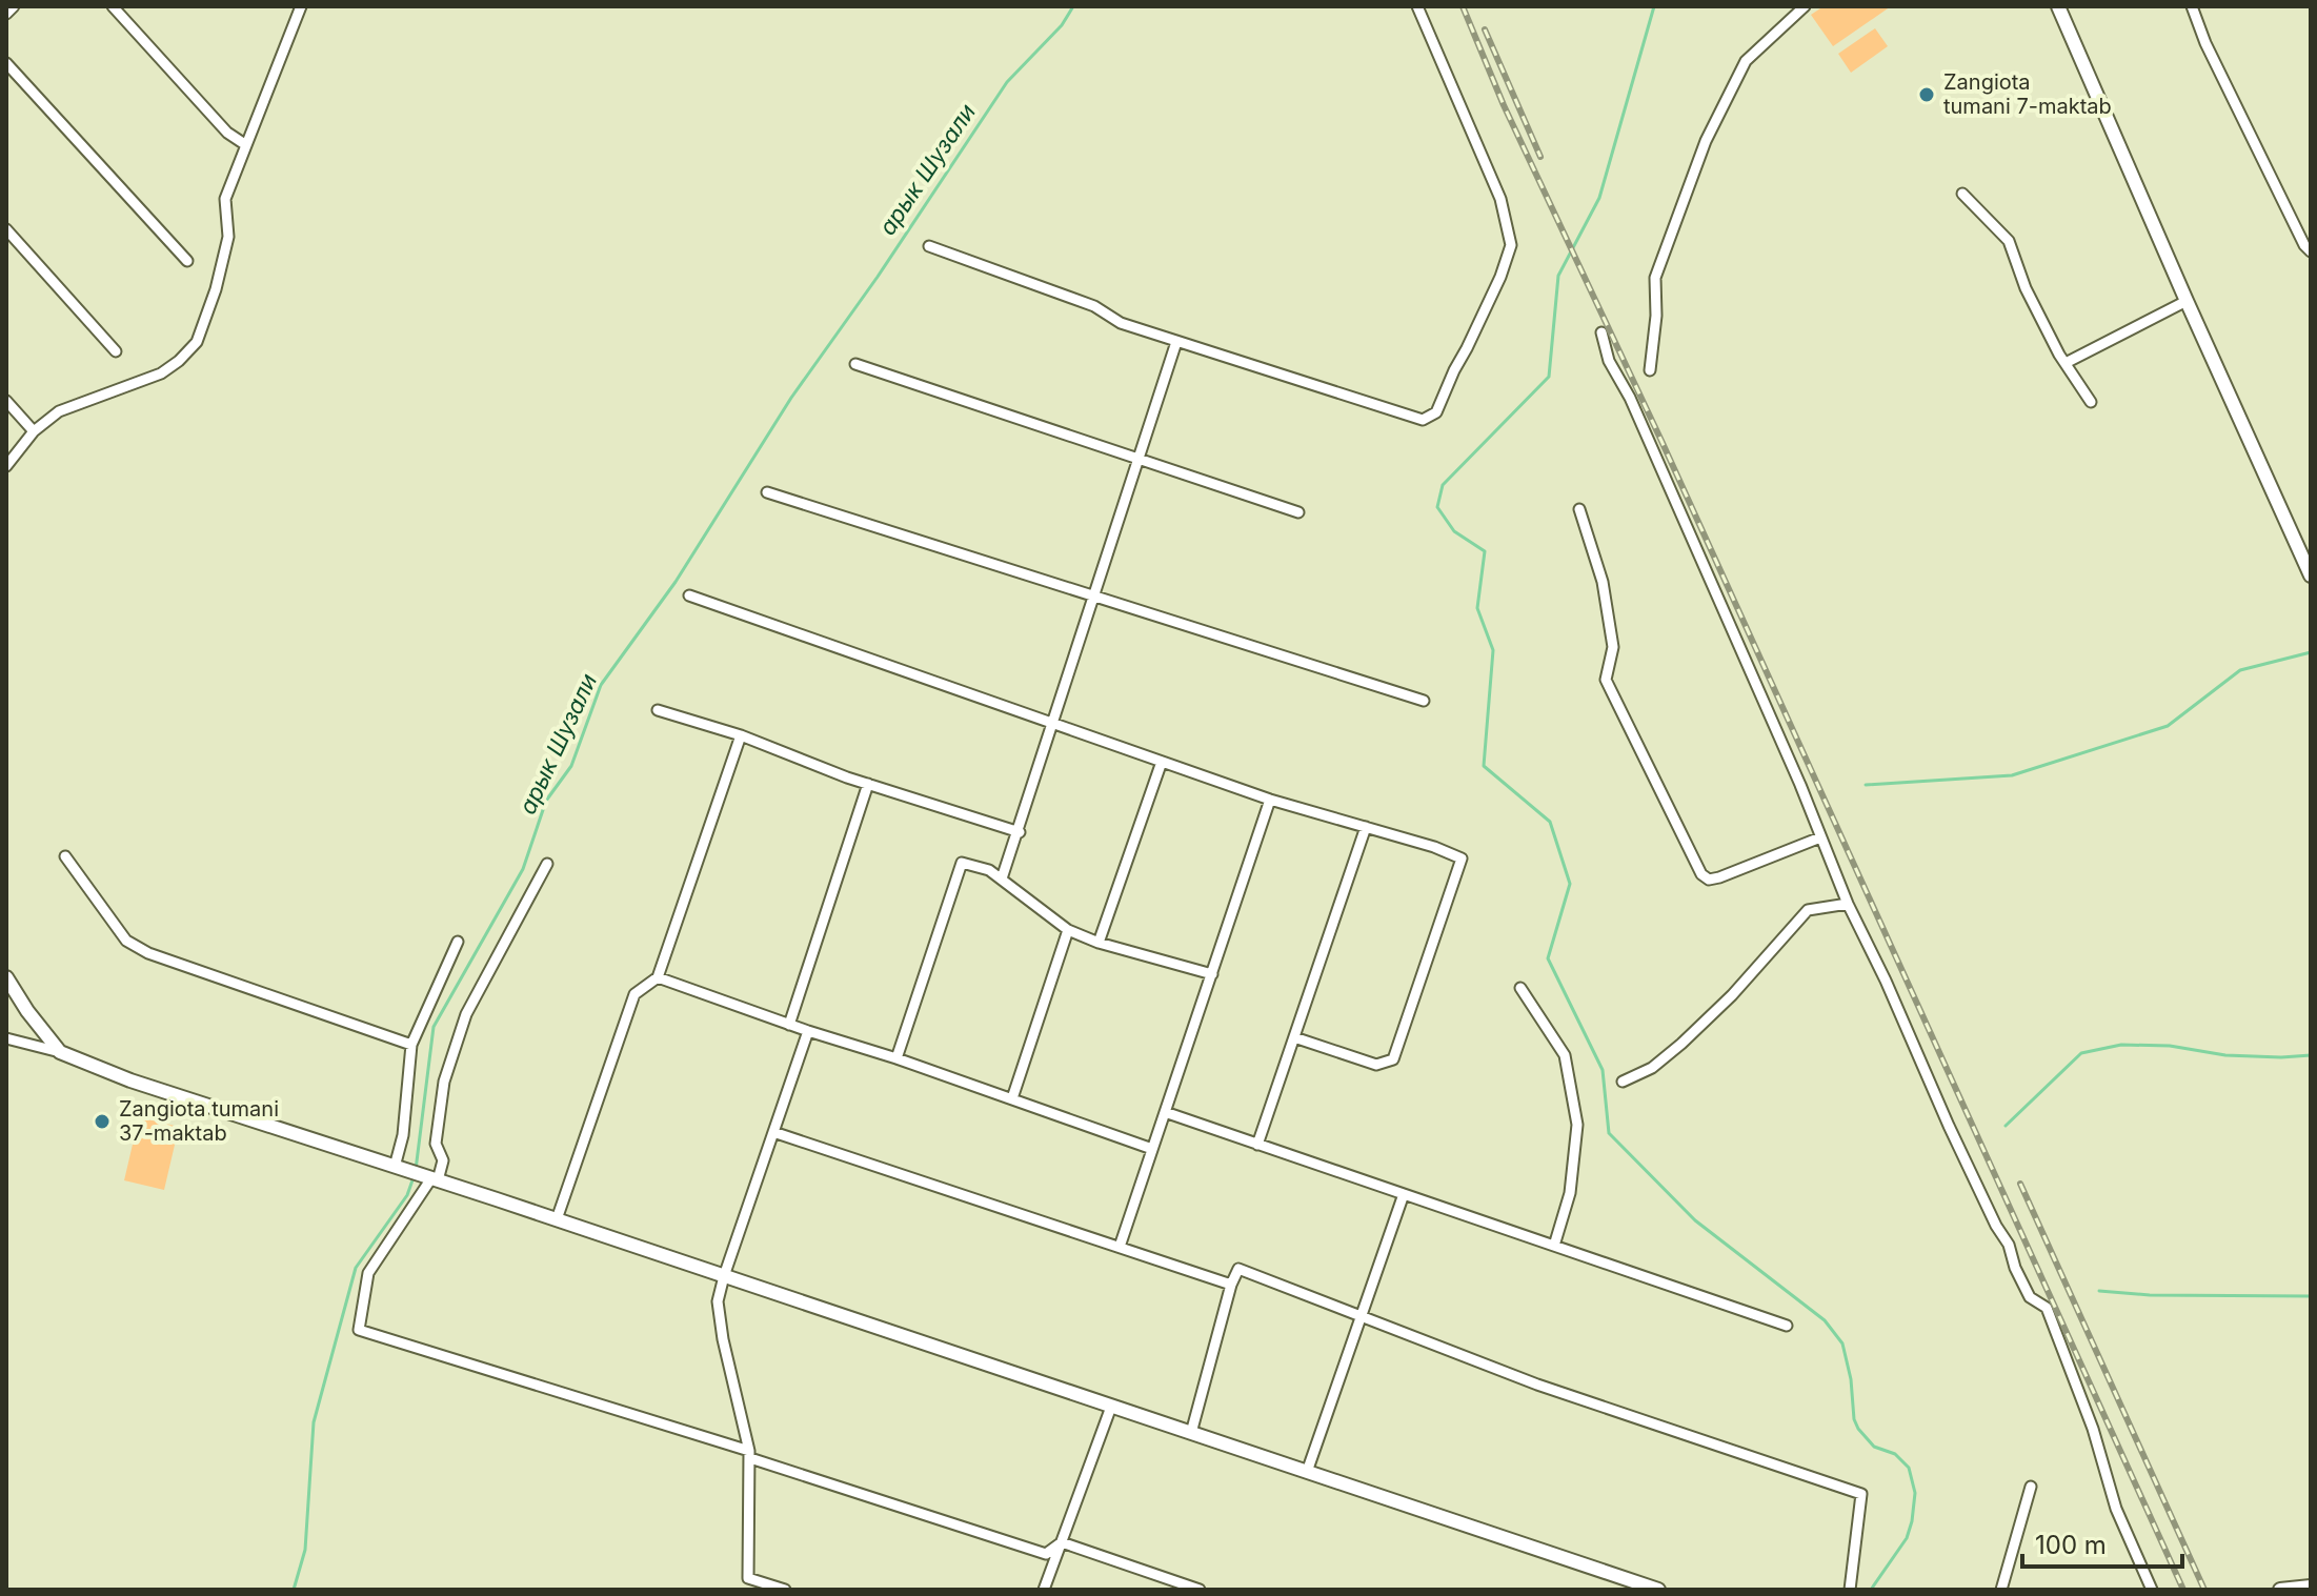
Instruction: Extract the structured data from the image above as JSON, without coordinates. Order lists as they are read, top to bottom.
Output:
{
  "water": ["арык Шузали"],
  "places": ["Zangiota tumani 7-maktab", "Zangiota tumani 37-maktab"],
  "scale_bar": "100 m"
}
